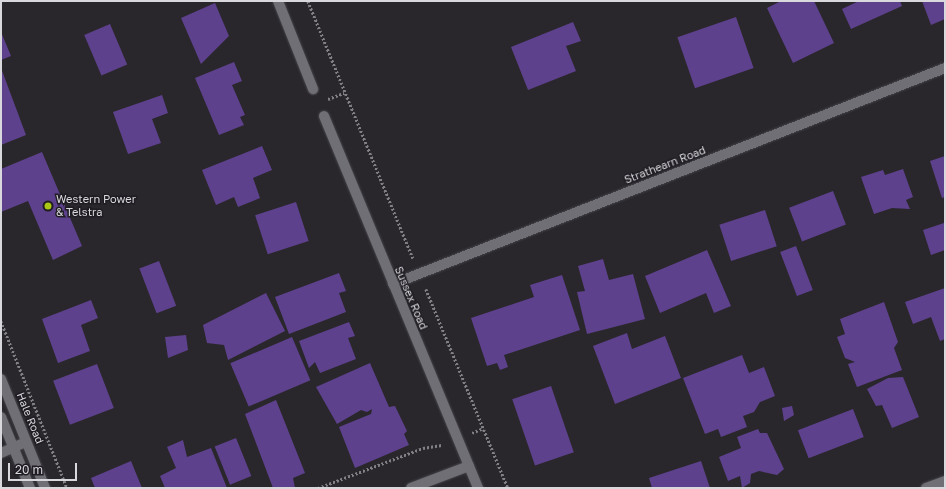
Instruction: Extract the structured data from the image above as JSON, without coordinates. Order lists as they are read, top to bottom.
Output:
{
  "streets": {
    "street": ["Strathearn Road", "Sussex Road", "Hale Road"]
  },
  "crossings": [
    ["Strathearn Road", "Sussex Road"]
  ],
  "places": ["Western Power & Telstra"],
  "scale_bar": "20 m"
}
